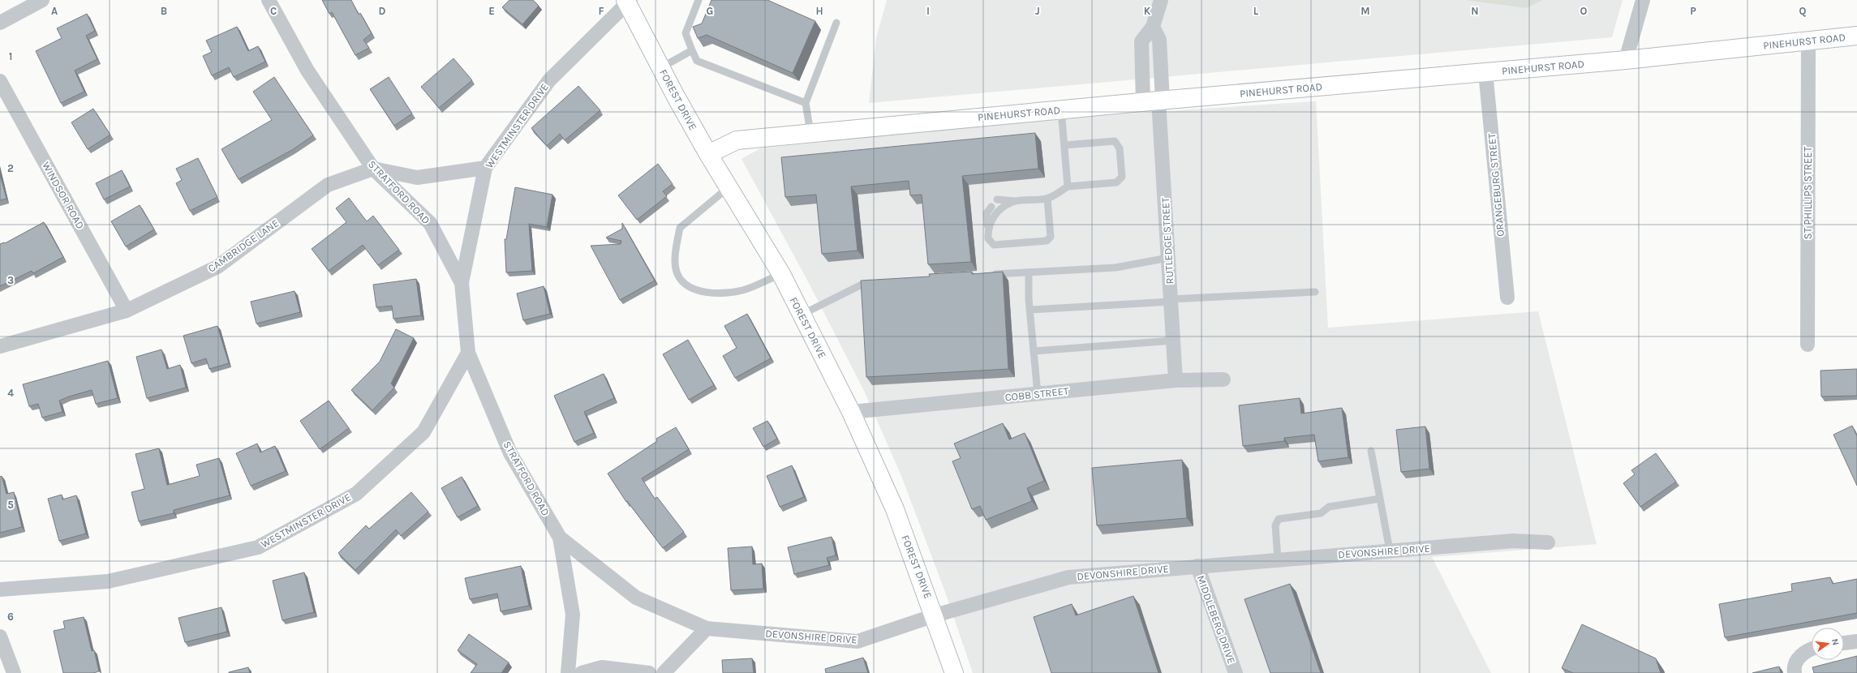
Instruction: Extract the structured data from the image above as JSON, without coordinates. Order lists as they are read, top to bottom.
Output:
{
  "streets": {
    "street": [
      "PINEHURST ROAD",
      "FOREST DRIVE",
      "WESTMINSTER DRIVE",
      "ORANGEBURG STREET",
      "STRATFORD ROAD",
      "ST PHILLIPS STREET",
      "WINDSOR ROAD",
      "RUTLEDGE STREET",
      "CAMBRIDGE LANE",
      "COBB STREET",
      "DEVONSHIRE DRIVE",
      "MIDDLEBERG DRIVE"
    ]
  },
  "crossings": [
    ["PINEHURST ROAD", "FOREST DRIVE"],
    ["PINEHURST ROAD", "ORANGEBURG STREET"],
    ["PINEHURST ROAD", "ST PHILLIPS STREET"],
    ["PINEHURST ROAD", "RUTLEDGE STREET"],
    ["FOREST DRIVE", "WESTMINSTER DRIVE"],
    ["FOREST DRIVE", "COBB STREET"],
    ["FOREST DRIVE", "DEVONSHIRE DRIVE"],
    ["WESTMINSTER DRIVE", "STRATFORD ROAD"],
    ["STRATFORD ROAD", "CAMBRIDGE LANE"],
    ["STRATFORD ROAD", "DEVONSHIRE DRIVE"],
    ["WINDSOR ROAD", "CAMBRIDGE LANE"],
    ["RUTLEDGE STREET", "COBB STREET"],
    ["DEVONSHIRE DRIVE", "MIDDLEBERG DRIVE"]
  ],
  "north": "right",
  "grid": {
    "columns": [
      "A",
      "B",
      "C",
      "D",
      "E",
      "F",
      "G",
      "H",
      "I",
      "J",
      "K",
      "L",
      "M",
      "N",
      "O",
      "P",
      "Q"
    ],
    "rows": [
      "1",
      "2",
      "3",
      "4",
      "5",
      "6"
    ]
  }
}
